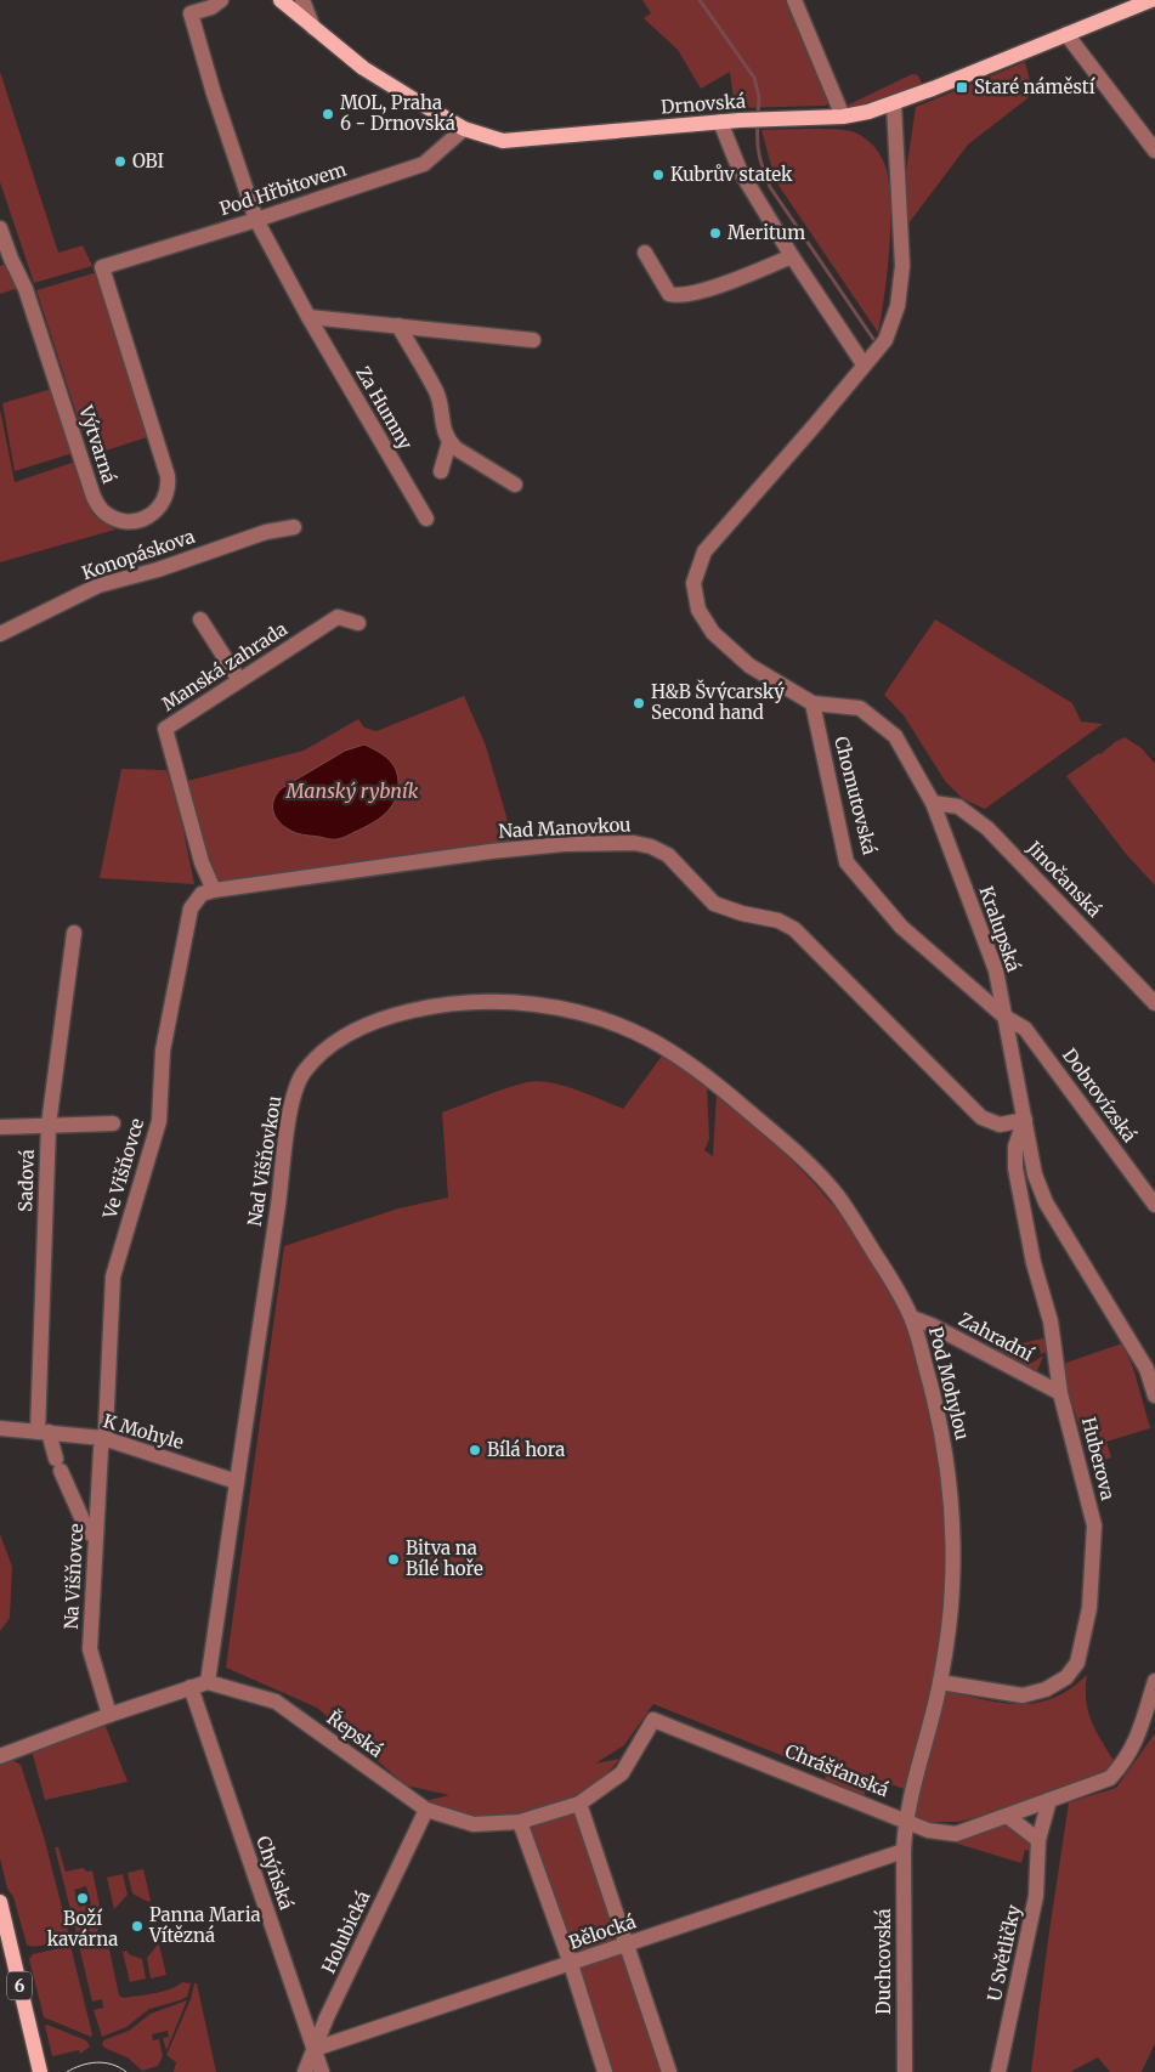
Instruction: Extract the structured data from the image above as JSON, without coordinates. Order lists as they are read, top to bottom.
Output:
{
  "streets": {
    "main road": ["Drnovská", "6"],
    "street": [
      "Pod Hřbitovem",
      "Za Humny",
      "Výtvarná",
      "Konopáskova",
      "Manská zahrada",
      "Chomutovská",
      "Nad Manovkou",
      "Jinočanská",
      "Kralupská",
      "Dobrovízská",
      "Nad Višňovkou",
      "Ve Višňovce",
      "Sadová",
      "Zahradní",
      "Pod Mohylou",
      "K Mohyle",
      "Huberova",
      "Na Višňovce",
      "Řepská",
      "Chrášťanská",
      "Chýňská",
      "Holubická",
      "Bělocká",
      "U Světličky",
      "Duchcovská"
    ]
  },
  "crossings": [
    ["Drnovská", "Pod Hřbitovem"],
    ["Pod Hřbitovem", "Za Humny"],
    ["Pod Hřbitovem", "Výtvarná"],
    ["Manská zahrada", "Nad Manovkou"],
    ["Chomutovská", "Kralupská"],
    ["Chomutovská", "Dobrovízská"],
    ["Nad Manovkou", "Kralupská"],
    ["Nad Manovkou", "Ve Višňovce"],
    ["Nad Manovkou", "Huberova"],
    ["Jinočanská", "Kralupská"],
    ["Kralupská", "Dobrovízská"],
    ["Kralupská", "Huberova"],
    ["Nad Višňovkou", "Pod Mohylou"],
    ["Nad Višňovkou", "K Mohyle"],
    ["Nad Višňovkou", "Řepská"],
    ["Ve Višňovce", "K Mohyle"],
    ["Ve Višňovce", "Na Višňovce"],
    ["Sadová", "K Mohyle"],
    ["Sadová", "Na Višňovce"],
    ["Zahradní", "Pod Mohylou"],
    ["Zahradní", "Huberova"],
    ["Pod Mohylou", "Huberova"],
    ["Pod Mohylou", "Chrášťanská"],
    ["Pod Mohylou", "Duchcovská"],
    ["K Mohyle", "Na Višňovce"],
    ["Řepská", "Chrášťanská"],
    ["Řepská", "Holubická"],
    ["Chrášťanská", "U Světličky"],
    ["Chrášťanská", "Duchcovská"],
    ["Chýňská", "Holubická"],
    ["Chýňská", "Bělocká"],
    ["Holubická", "Bělocká"],
    ["Bělocká", "Duchcovská"]
  ],
  "water": ["Manský rybník"],
  "places": {
    "transit": ["Staré náměstí"],
    "other": [
      "MOL, Praha 6 - Drnovská",
      "OBI",
      "Kubrův statek",
      "Meritum",
      "H&B Švýcarský Second hand",
      "Bílá hora",
      "Bitva na Bílé hoře",
      "Boží kavárna",
      "Panna Maria Vítězná"
    ]
  }
}
